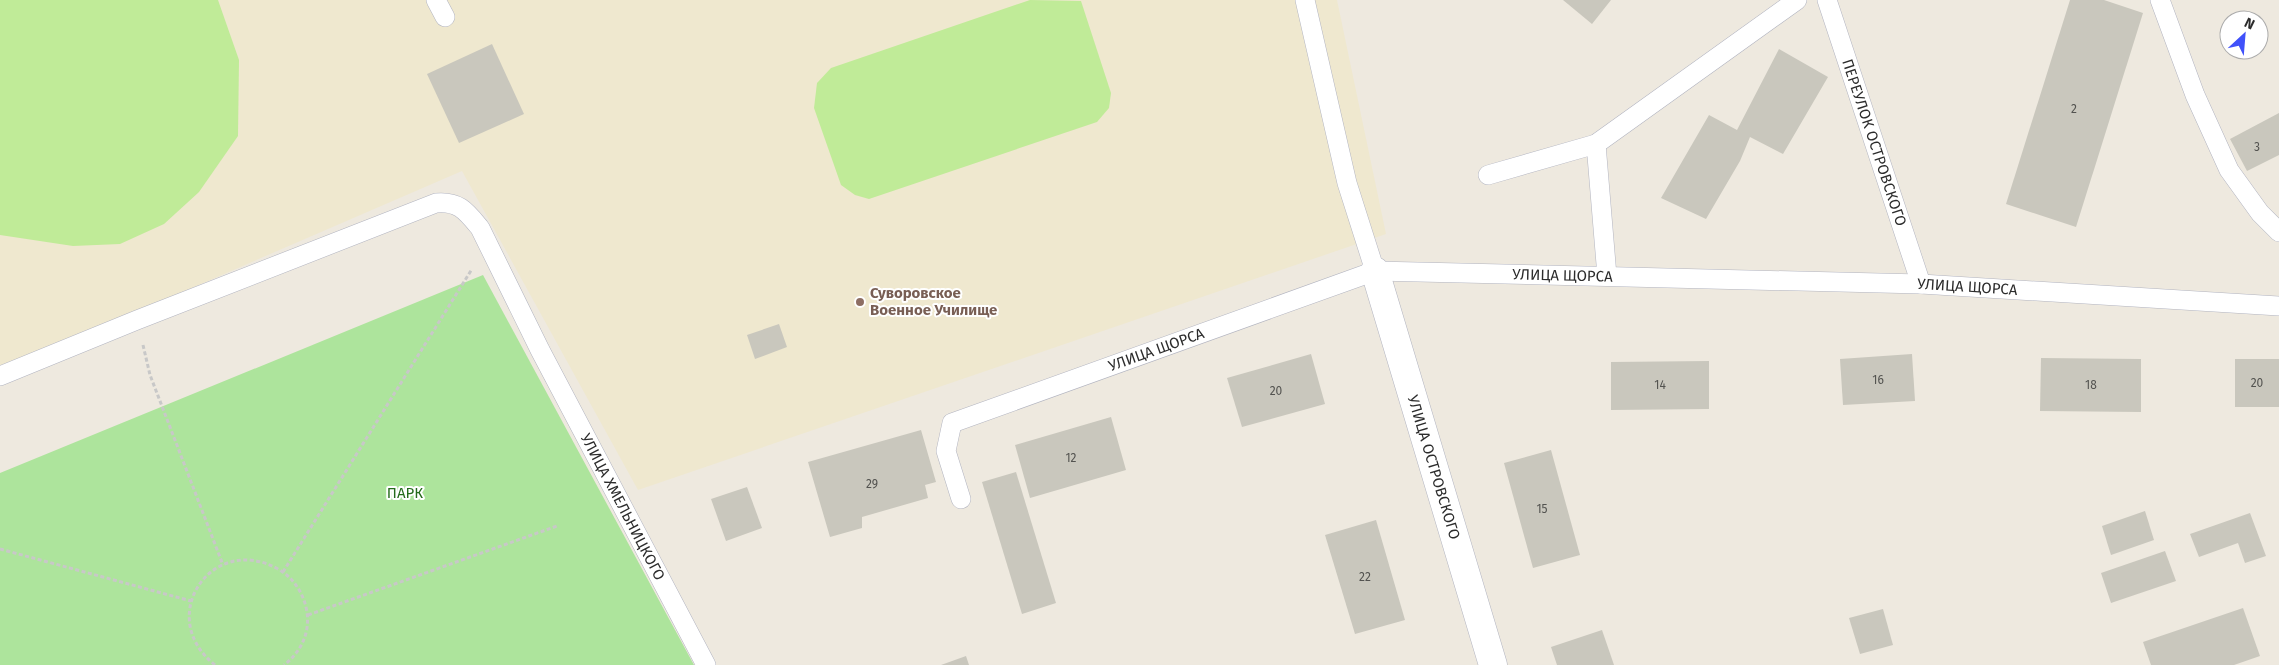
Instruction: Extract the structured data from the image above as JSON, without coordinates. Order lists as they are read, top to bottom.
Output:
{
  "streets": {
    "street": ["УЛИЦА ОСТРОВСКОГО"],
    "lane": ["ПЕРЕУЛОК ОСТРОВСКОГО", "УЛИЦА ЩОРСА", "УЛИЦА ХМЕЛЬНИЦКОГО"]
  },
  "crossings": [
    ["ПЕРЕУЛОК ОСТРОВСКОГО", "УЛИЦА ЩОРСА"],
    ["УЛИЦА ЩОРСА", "УЛИЦА ОСТРОВСКОГО"]
  ],
  "parks": ["ПАРК"],
  "places": ["Суворовское Военное Училище"],
  "house_numbers": [
    "2",
    "3",
    "16",
    "20",
    "14",
    "18",
    "20",
    "12",
    "29",
    "15",
    "22"
  ],
  "north": "top right"
}
